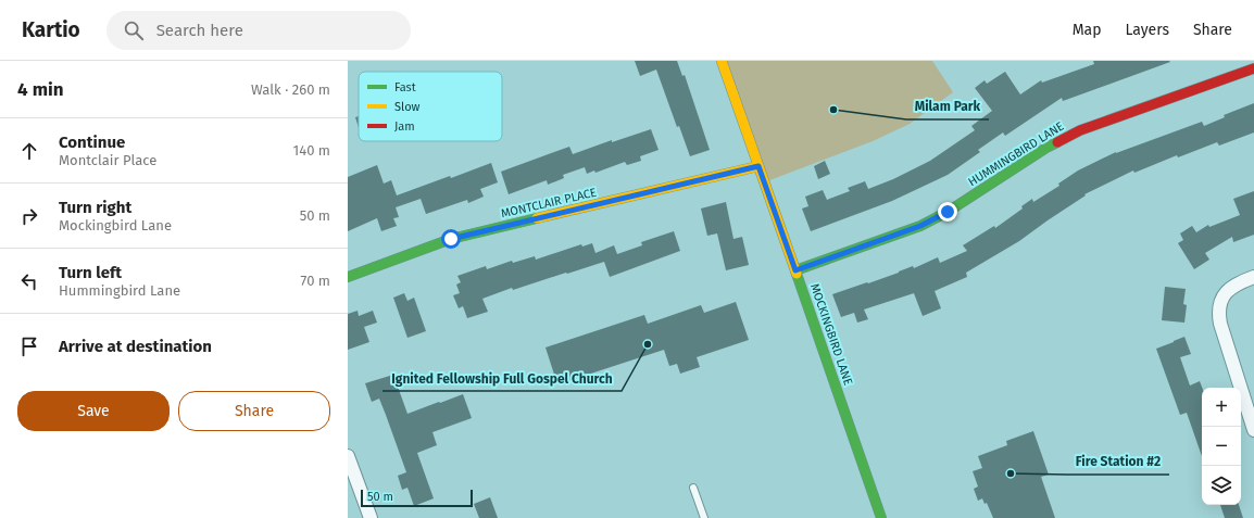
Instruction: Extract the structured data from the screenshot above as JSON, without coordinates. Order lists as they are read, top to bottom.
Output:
{
  "streets": {
    "street": ["HUMMINGBIRD LANE", "MONTCLAIR PLACE", "MOCKINGBIRD LANE"]
  },
  "crossings": [
    ["HUMMINGBIRD LANE", "MOCKINGBIRD LANE"],
    ["MONTCLAIR PLACE", "MOCKINGBIRD LANE"]
  ],
  "places": ["Milam Park", "Ignited Fellowship Full Gospel Church", "Fire Station #2"],
  "legend": ["Fast", "Slow", "Jam"],
  "scale_bar": "50 m",
  "page": {
    "header": "Kartio",
    "search": "Search here",
    "nav": ["Map", "Layers", "Share"],
    "heading": ["4 min", "Walk · 260 m"],
    "list": [
      ["Continue", "Montclair Place", "140 m"],
      ["Turn right", "Mockingbird Lane", "50 m"],
      ["Turn left", "Hummingbird Lane", "70 m"],
      "Arrive at destination"
    ],
    "buttons": ["Save", "Share"],
    "map_buttons": ["+", "−"],
    "scale": "50 m"
  }
}
